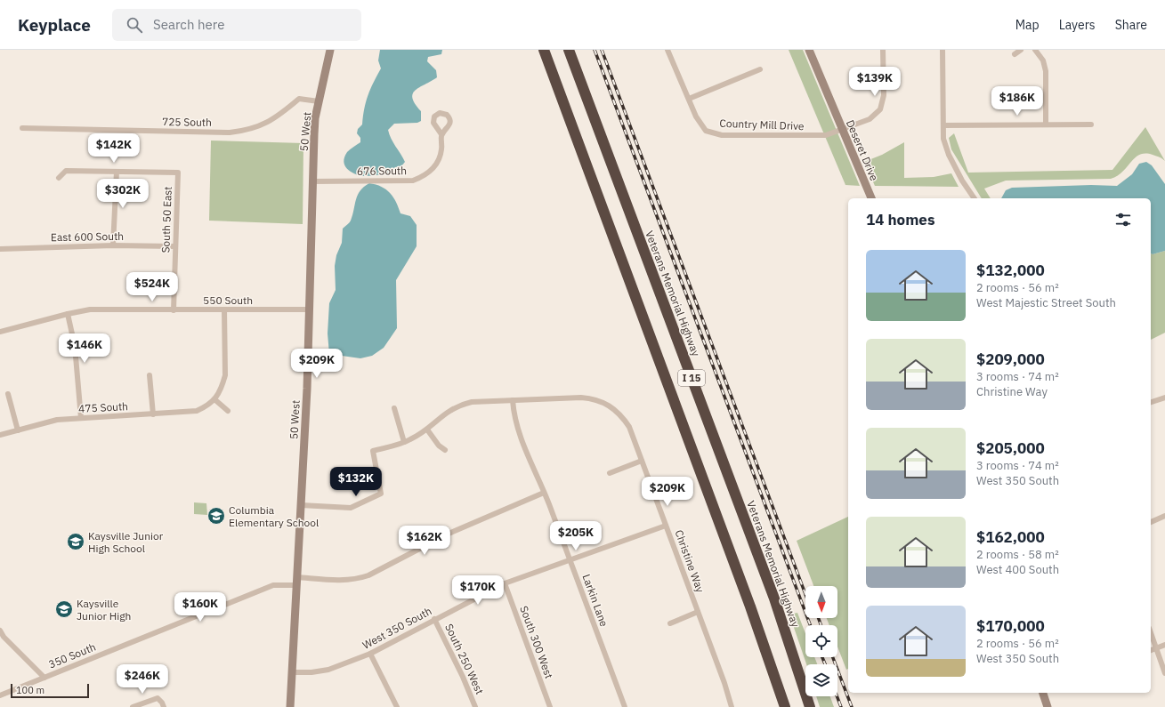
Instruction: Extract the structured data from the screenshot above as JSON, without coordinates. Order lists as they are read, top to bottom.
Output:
{
  "streets": {
    "highway": ["Veterans Memorial Highway", "I 15"],
    "street": [
      "725 South",
      "Country Mill Drive",
      "50 West",
      "Deseret Drive",
      "676 South",
      "South 50 East",
      "East 600 South",
      "550 South",
      "475 South",
      "Christine Way",
      "Larkin Lane",
      "West 350 South",
      "South 300 West",
      "350 South",
      "South 250 West"
    ]
  },
  "crossings": [
    ["725 South", "50 West"],
    ["Country Mill Drive", "Deseret Drive"],
    ["50 West", "676 South"],
    ["50 West", "550 South"],
    ["50 West", "Christine Way"],
    ["50 West", "West 350 South"],
    ["50 West", "350 South"],
    ["South 50 East", "East 600 South"],
    ["South 50 East", "550 South"],
    ["Christine Way", "Larkin Lane"],
    ["Christine Way", "West 350 South"],
    ["Larkin Lane", "West 350 South"],
    ["West 350 South", "South 300 West"],
    ["West 350 South", "South 250 West"]
  ],
  "places": {
    "school or university": ["Columbia Elementary School", "Kaysville Junior High School", "Kaysville Junior High"]
  },
  "scale_bar": "100 m",
  "north": "bottom",
  "page": {
    "header": "Keyplace",
    "search": "Search here",
    "nav": ["Map", "Layers", "Share"],
    "price": [
      "$139K",
      "$186K",
      "$142K",
      "$302K",
      "$524K",
      "$146K",
      "$209K",
      "$132K",
      "$209K",
      "$205K",
      "$162K",
      "$170K",
      "$160K",
      "$246K"
    ],
    "heading": "14 homes",
    "list": [
      {
        "name": "$132,000",
        "note": "2 rooms · 56 m² · West Majestic Street South"
      },
      {
        "name": "$209,000",
        "note": "3 rooms · 74 m² · Christine Way"
      },
      {
        "name": "$205,000",
        "note": "3 rooms · 74 m² · West 350 South"
      },
      {
        "name": "$162,000",
        "note": "2 rooms · 58 m² · West 400 South"
      },
      {
        "name": "$170,000",
        "note": "2 rooms · 56 m² · West 350 South"
      }
    ],
    "scale": "100 m"
  }
}
